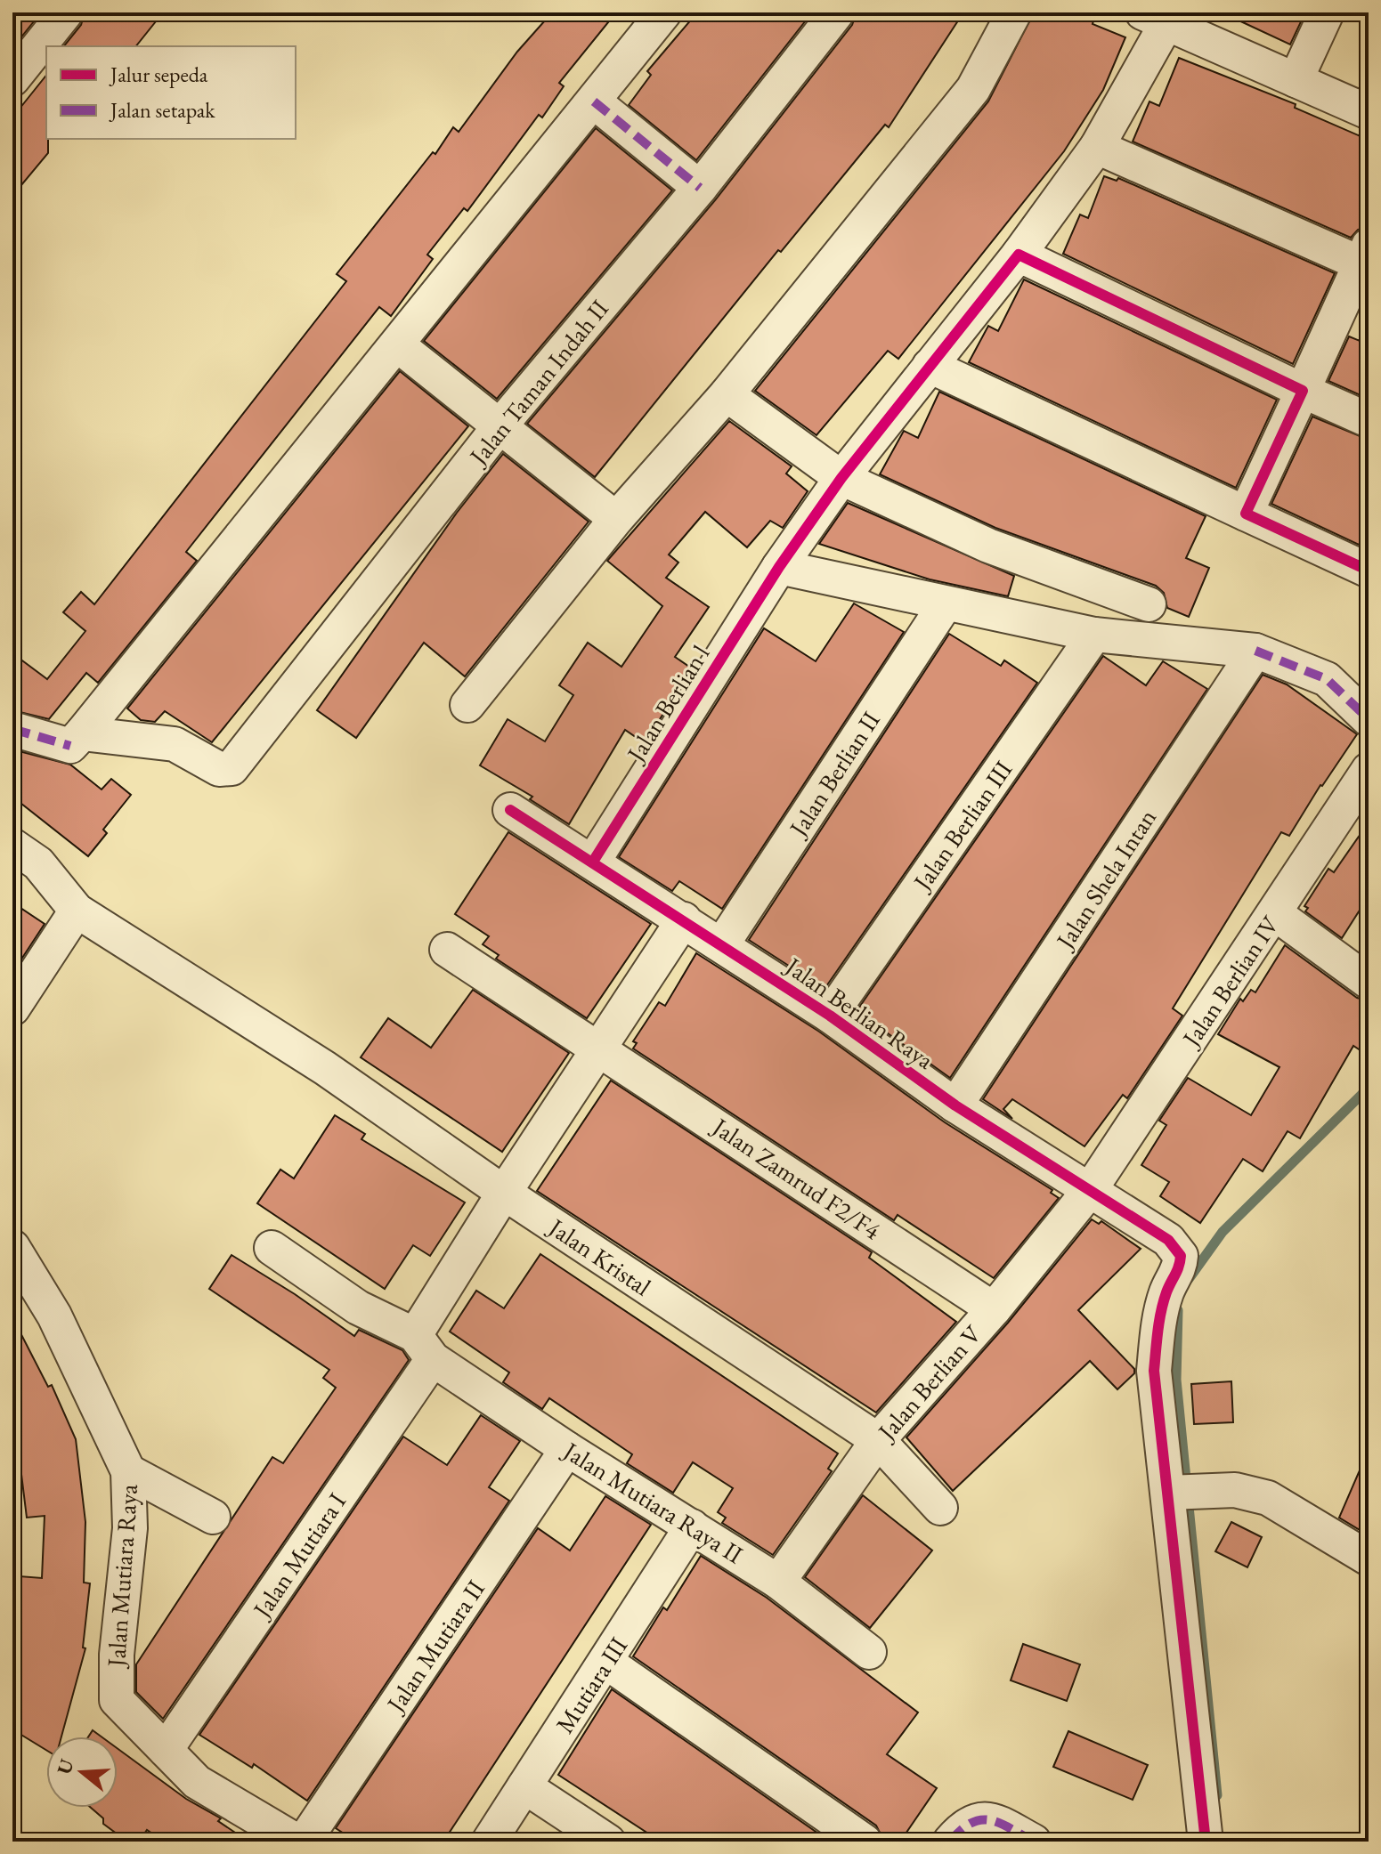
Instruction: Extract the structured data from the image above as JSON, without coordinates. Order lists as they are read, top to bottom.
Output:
{
  "streets": {
    "street": [
      "Jalan Taman Indah II",
      "Jalan Berlian l",
      "Jalan Berlian II",
      "Jalan Berlian III",
      "Jalan Shela Intan",
      "Jalan Berlian IV",
      "Jalan Berlian Raya",
      "Jalan Zamrud F2/F4",
      "Jalan Kristal",
      "Jalan Berlian V",
      "Jalan Mutiara Raya II",
      "Jalan Mutiara I",
      "Jalan Mutiara Raya",
      "Jalan Mutiara II",
      "Mutiara III"
    ]
  },
  "crossings": [
    ["Jalan Berlian l", "Jalan Berlian Raya"],
    ["Jalan Berlian II", "Jalan Berlian Raya"],
    ["Jalan Berlian III", "Jalan Berlian Raya"],
    ["Jalan Shela Intan", "Jalan Berlian Raya"],
    ["Jalan Berlian IV", "Jalan Berlian Raya"],
    ["Jalan Berlian IV", "Jalan Berlian V"],
    ["Jalan Berlian Raya", "Jalan Berlian V"],
    ["Jalan Berlian Raya", "Jalan Mutiara I"],
    ["Jalan Zamrud F2/F4", "Jalan Berlian V"],
    ["Jalan Zamrud F2/F4", "Jalan Mutiara I"],
    ["Jalan Kristal", "Jalan Berlian V"],
    ["Jalan Kristal", "Jalan Mutiara I"],
    ["Jalan Berlian V", "Jalan Mutiara Raya II"],
    ["Jalan Mutiara Raya II", "Jalan Mutiara I"],
    ["Jalan Mutiara Raya II", "Jalan Mutiara II"],
    ["Jalan Mutiara Raya II", "Mutiara III"],
    ["Jalan Mutiara I", "Jalan Mutiara Raya"]
  ],
  "legend": ["Jalur sepeda", "Jalan setapak"],
  "north": "left"
}
